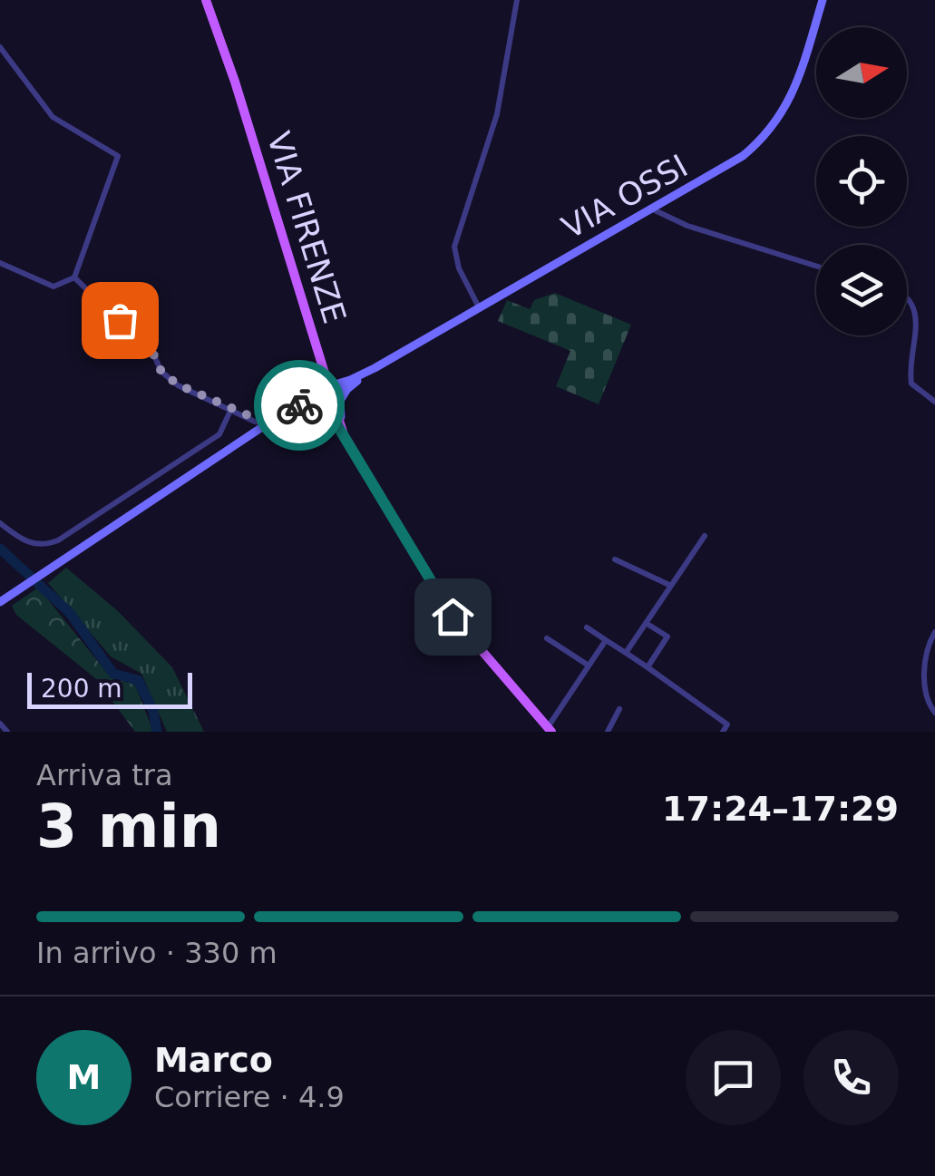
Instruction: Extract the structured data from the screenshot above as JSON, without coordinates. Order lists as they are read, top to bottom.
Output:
{
  "streets": {
    "main road": ["VIA FIRENZE"],
    "street": ["VIA OSSI"]
  },
  "crossings": [
    ["VIA OSSI", "VIA FIRENZE"]
  ],
  "scale_bar": "200 m",
  "north": "right",
  "page": {
    "scale": "200 m",
    "heading": ["3 min", "Arriva tra", "17:24–17:29"],
    "panel": ["Marco", "Corriere · 4.9"],
    "bar": "In arrivo · 330 m",
    "round": "M"
  }
}
